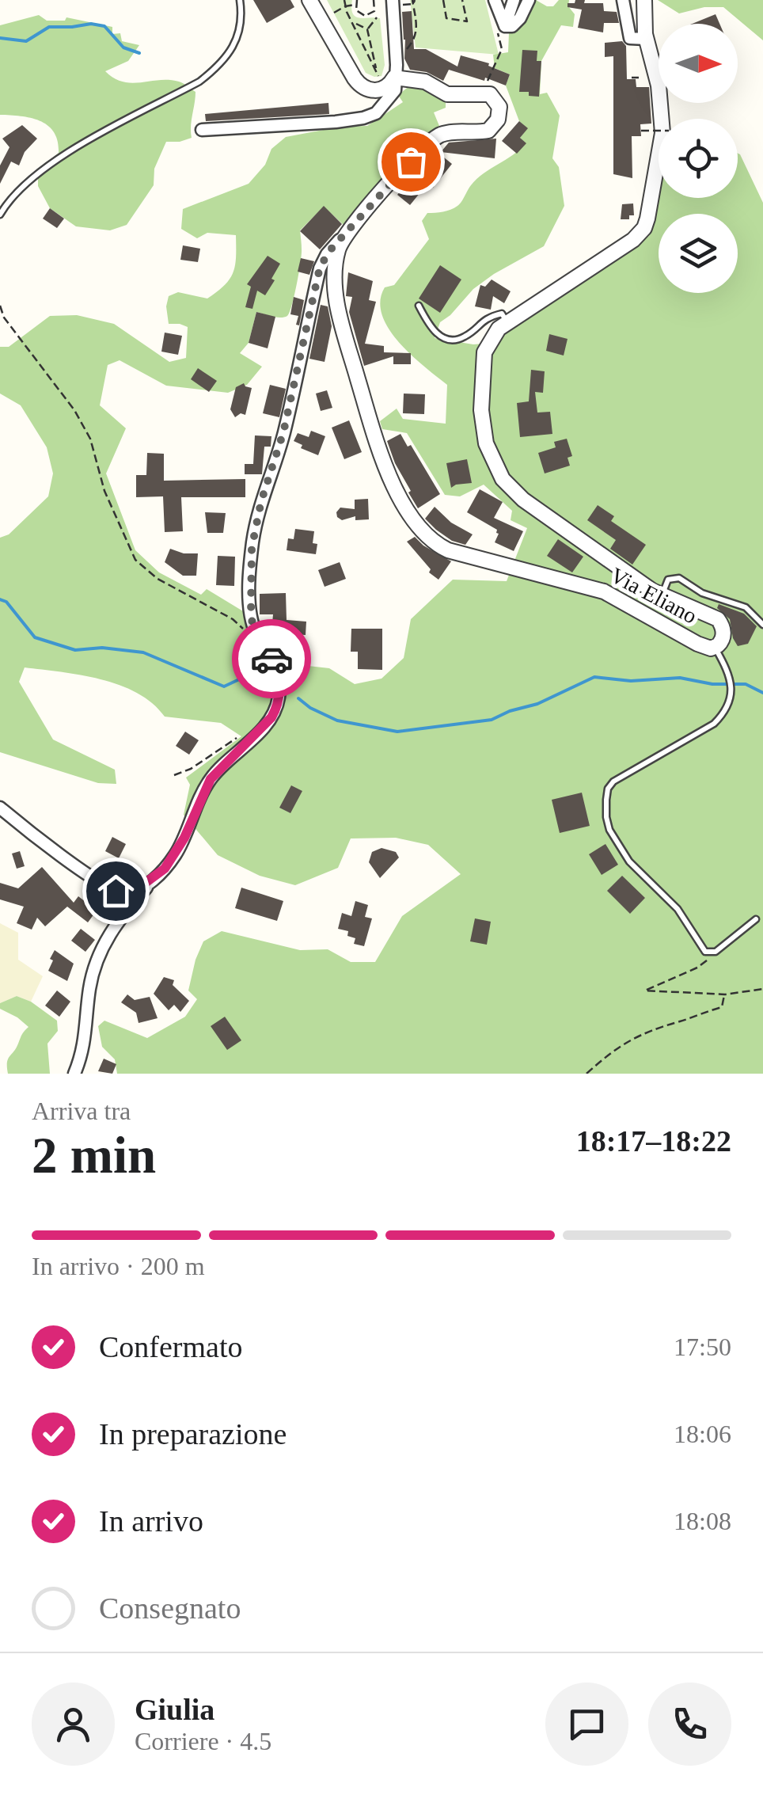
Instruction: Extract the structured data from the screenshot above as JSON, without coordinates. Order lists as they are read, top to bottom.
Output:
{
  "streets": {
    "street": ["Via Eliano"]
  },
  "north": "right",
  "page": {
    "heading": ["2 min", "Arriva tra", "18:17–18:22"],
    "panel": ["Giulia", "Corriere · 4.5"],
    "bar": "In arrivo · 200 m",
    "list": [
      ["Confermato", "17:50"],
      ["In preparazione", "18:06"],
      ["In arrivo", "18:08"],
      "Consegnato"
    ]
  }
}
